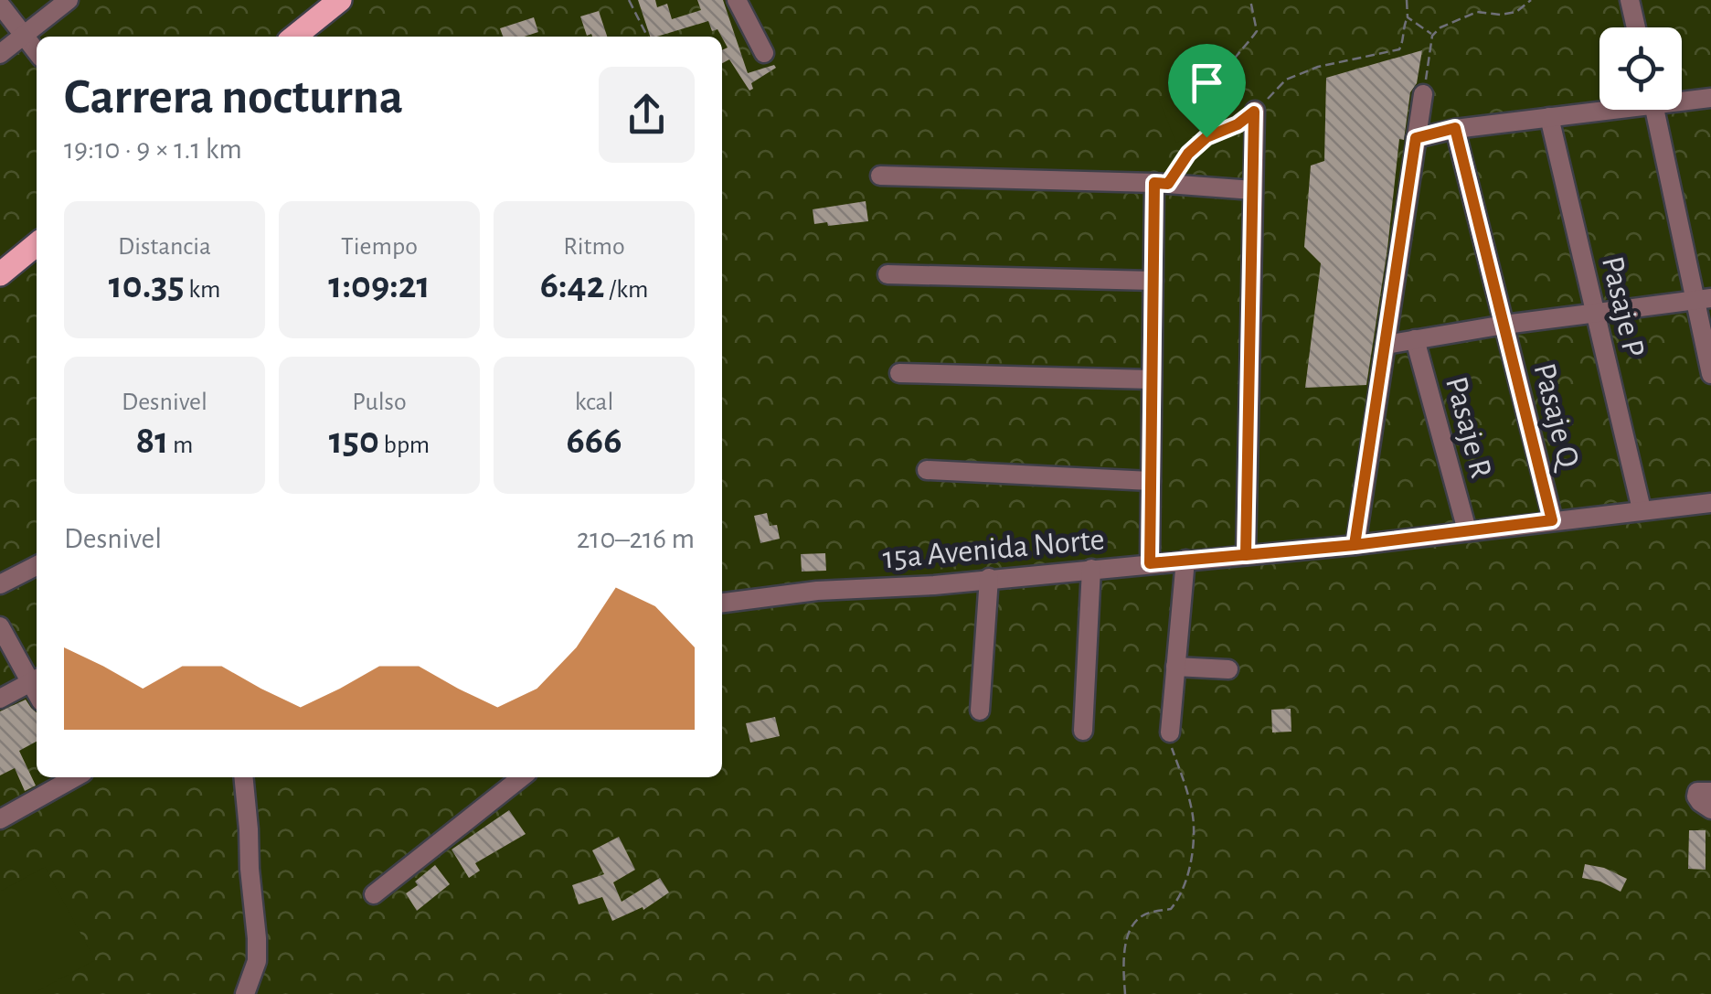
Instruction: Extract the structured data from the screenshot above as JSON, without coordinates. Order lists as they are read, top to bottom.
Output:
{
  "streets": {
    "street": [
      "Pasaje P",
      "Pasaje Q",
      "Pasaje R",
      "15a Avenida Norte"
    ]
  },
  "crossings": [
    ["Pasaje P", "15a Avenida Norte"],
    ["Pasaje Q", "15a Avenida Norte"],
    ["Pasaje R", "15a Avenida Norte"]
  ],
  "page": {
    "heading": ["Carrera nocturna", "19:10 · 9 × 1.1 km"],
    "stats": [
      ["Distancia", "10.35 km"],
      ["Tiempo", "1:09:21"],
      ["Ritmo", "6:42 /km"],
      ["Desnivel", "81 m"],
      ["Pulso", "150 bpm"],
      ["kcal", "666"]
    ],
    "chart": ["Desnivel", "210–216 m"]
  }
}
